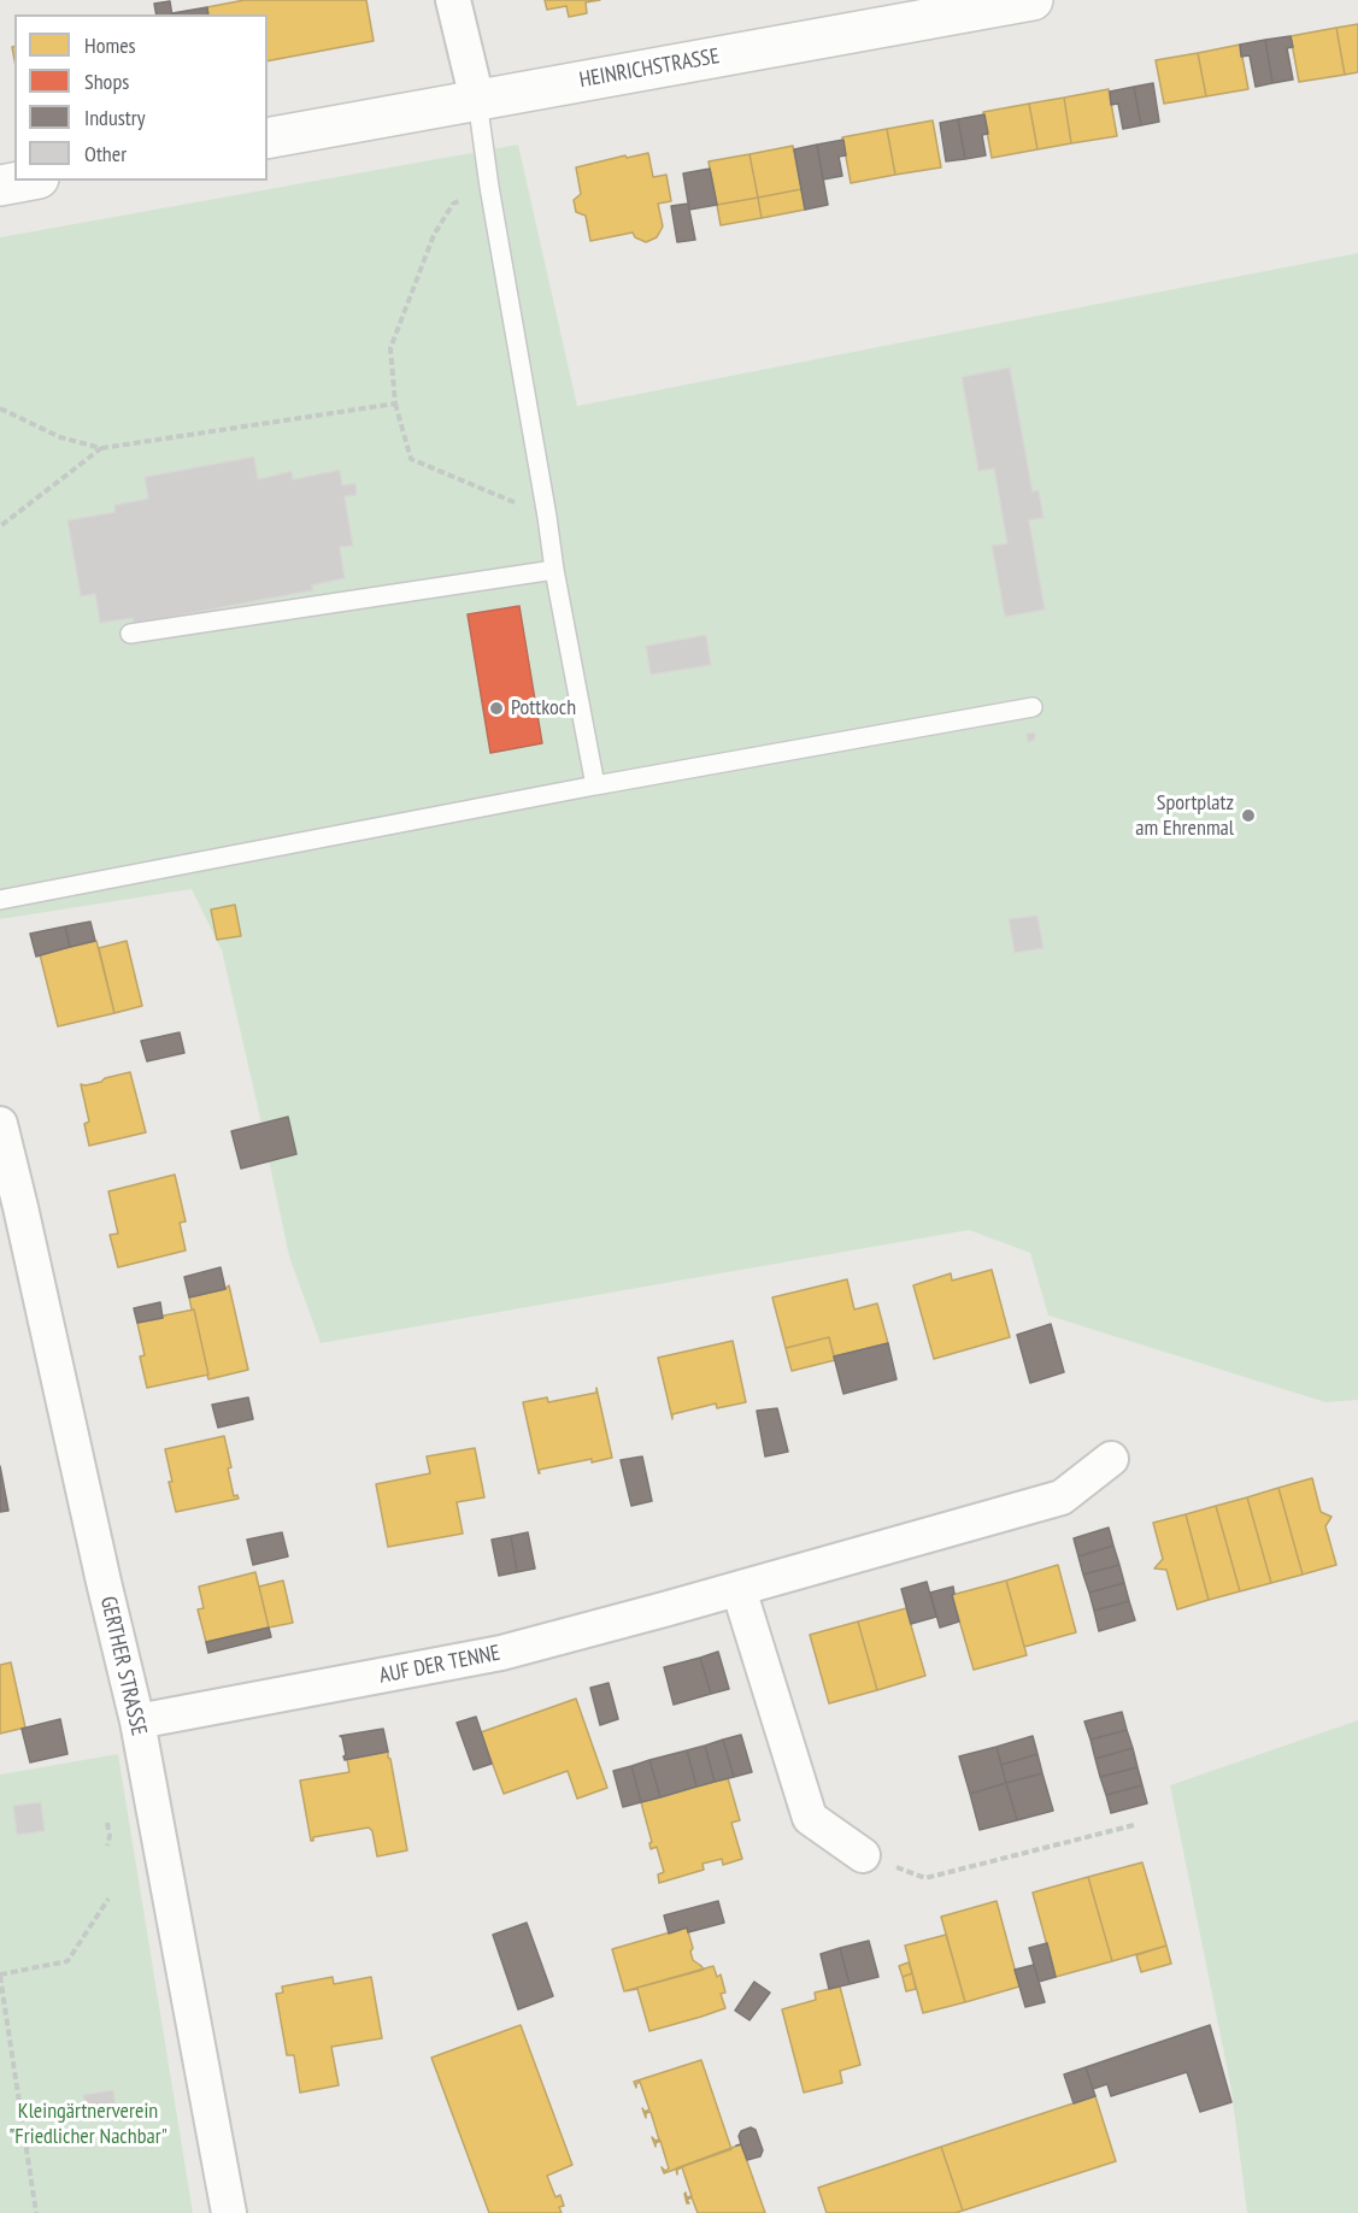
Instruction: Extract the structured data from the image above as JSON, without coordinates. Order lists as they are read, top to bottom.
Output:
{
  "streets": {
    "street": ["HEINRICHSTRASSE", "AUF DER TENNE", "GERTHER STRASSE"]
  },
  "crossings": [
    ["AUF DER TENNE", "GERTHER STRASSE"]
  ],
  "parks": ["Kleingärtnerverein \"Friedlicher Nachbar\""],
  "places": ["Pottkoch", "Sportplatz am Ehrenmal"],
  "legend": [
    "Homes",
    "Shops",
    "Industry",
    "Other"
  ]
}
